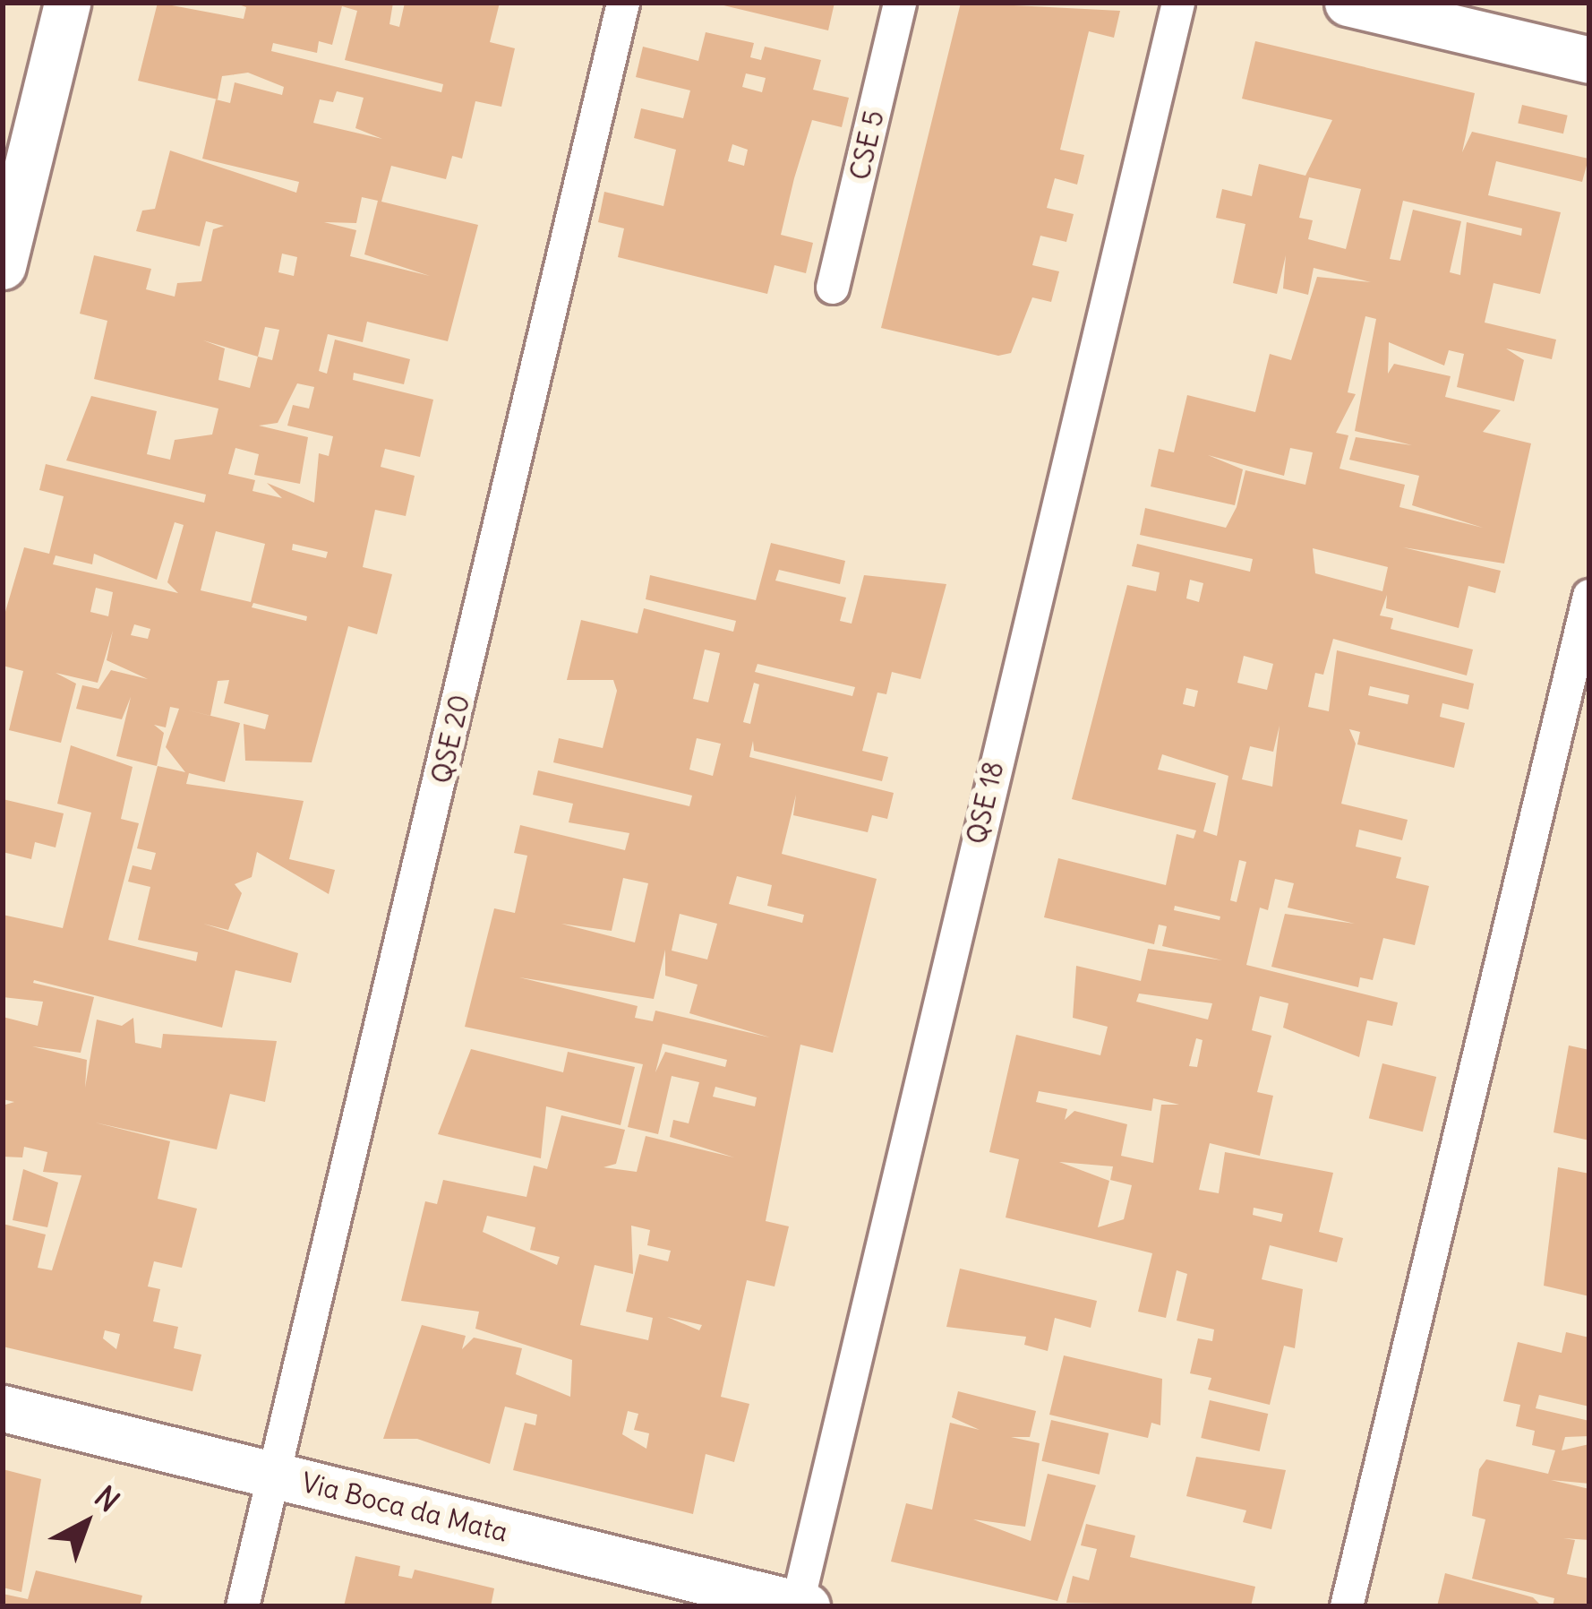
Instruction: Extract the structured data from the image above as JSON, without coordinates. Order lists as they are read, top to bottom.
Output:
{
  "streets": {
    "street": [
      "CSE 5",
      "QSE 20",
      "QSE 18",
      "Via Boca da Mata"
    ]
  },
  "crossings": [
    ["QSE 20", "Via Boca da Mata"],
    ["QSE 18", "Via Boca da Mata"]
  ],
  "north": "top right"
}
